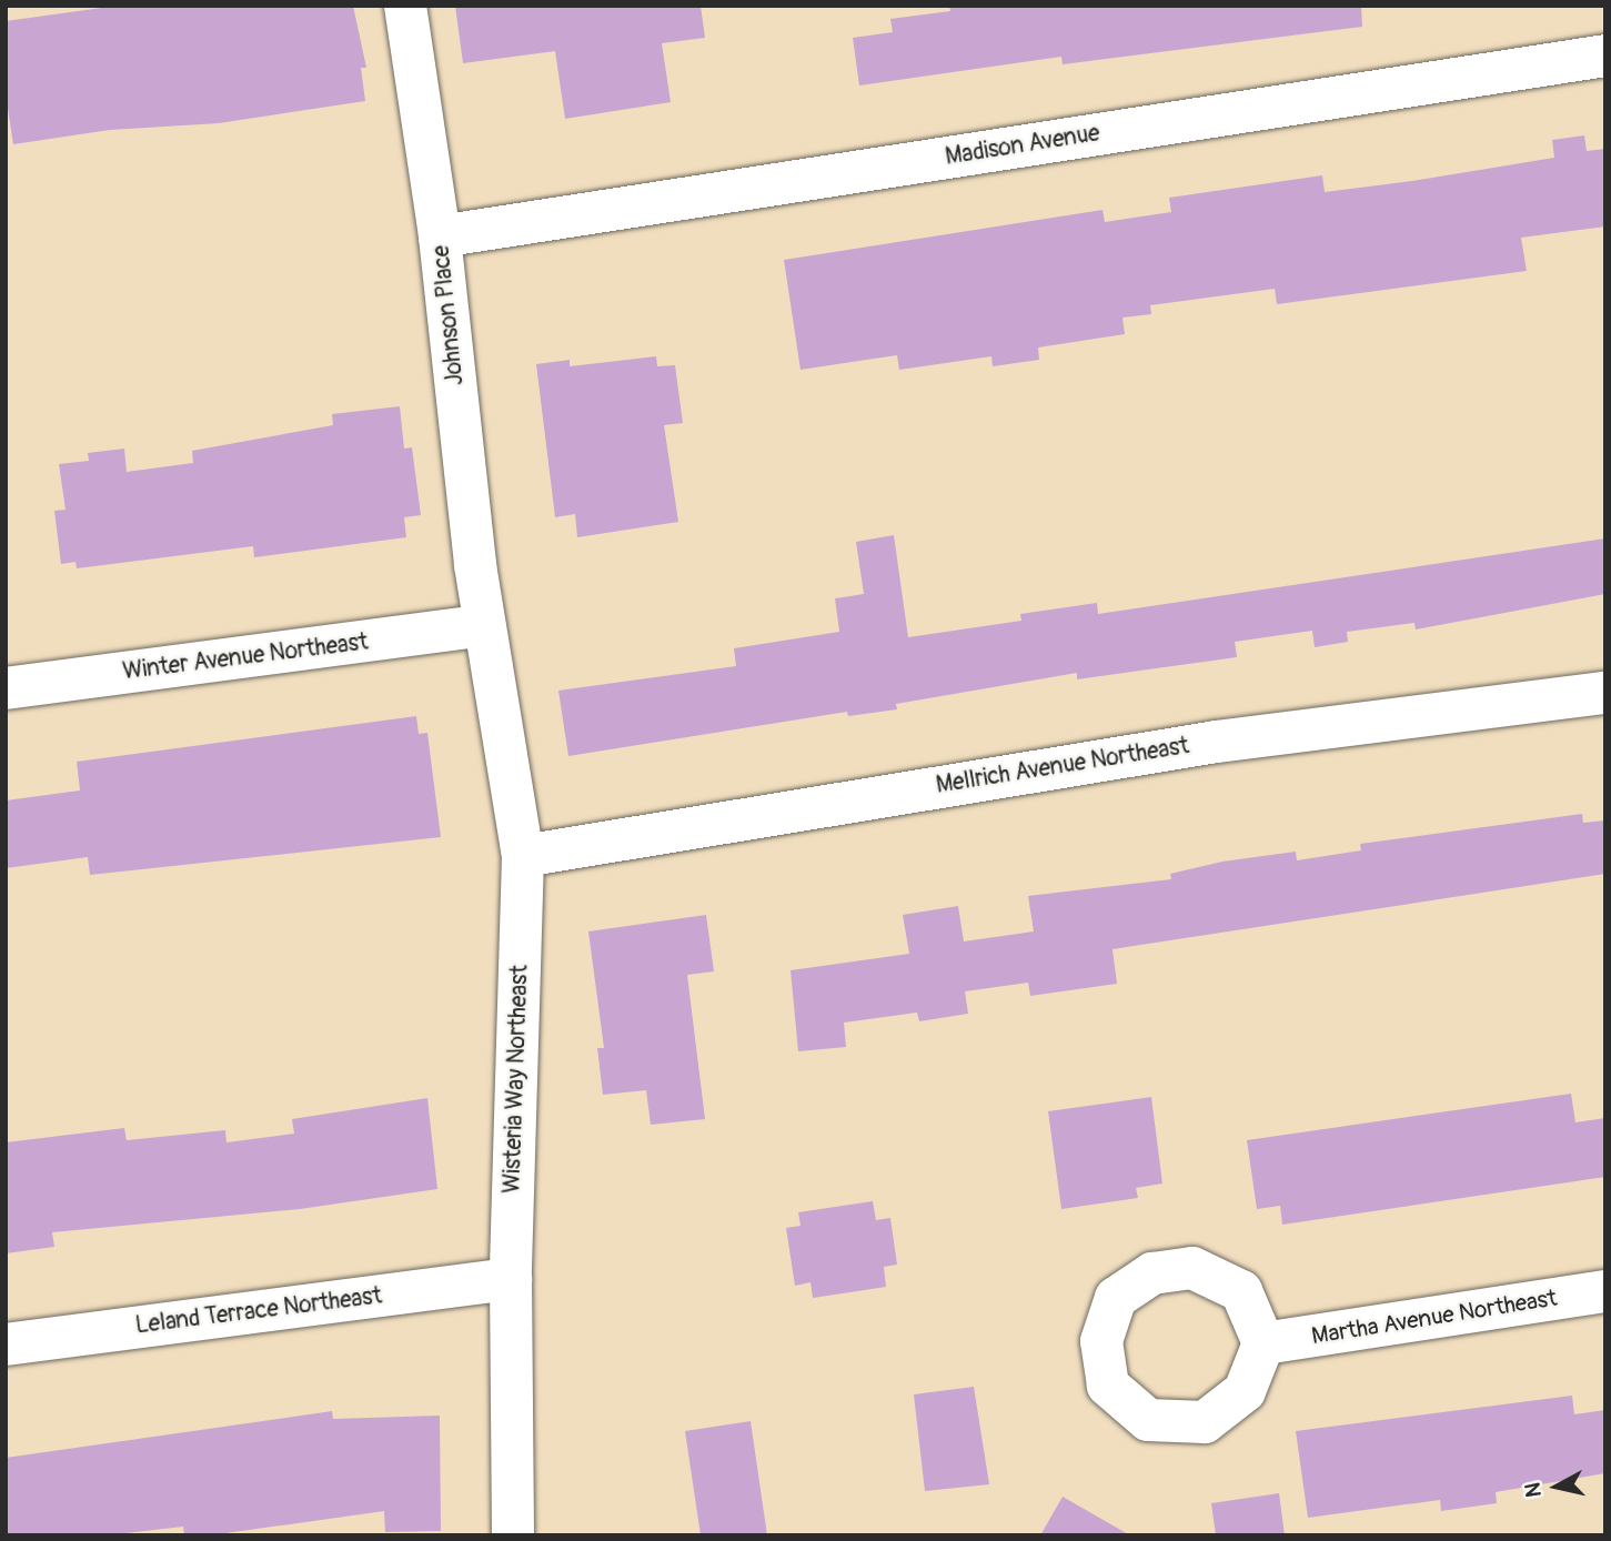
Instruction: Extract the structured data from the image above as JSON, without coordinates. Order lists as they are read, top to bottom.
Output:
{
  "streets": {
    "street": [
      "Madison Avenue",
      "Johnson Place",
      "Winter Avenue Northeast",
      "Mellrich Avenue Northeast",
      "Wisteria Way Northeast",
      "Leland Terrace Northeast",
      "Martha Avenue Northeast"
    ]
  },
  "crossings": [
    ["Madison Avenue", "Johnson Place"],
    ["Johnson Place", "Winter Avenue Northeast"],
    ["Johnson Place", "Wisteria Way Northeast"],
    ["Winter Avenue Northeast", "Wisteria Way Northeast"],
    ["Mellrich Avenue Northeast", "Wisteria Way Northeast"],
    ["Wisteria Way Northeast", "Leland Terrace Northeast"]
  ],
  "north": "left"
}
